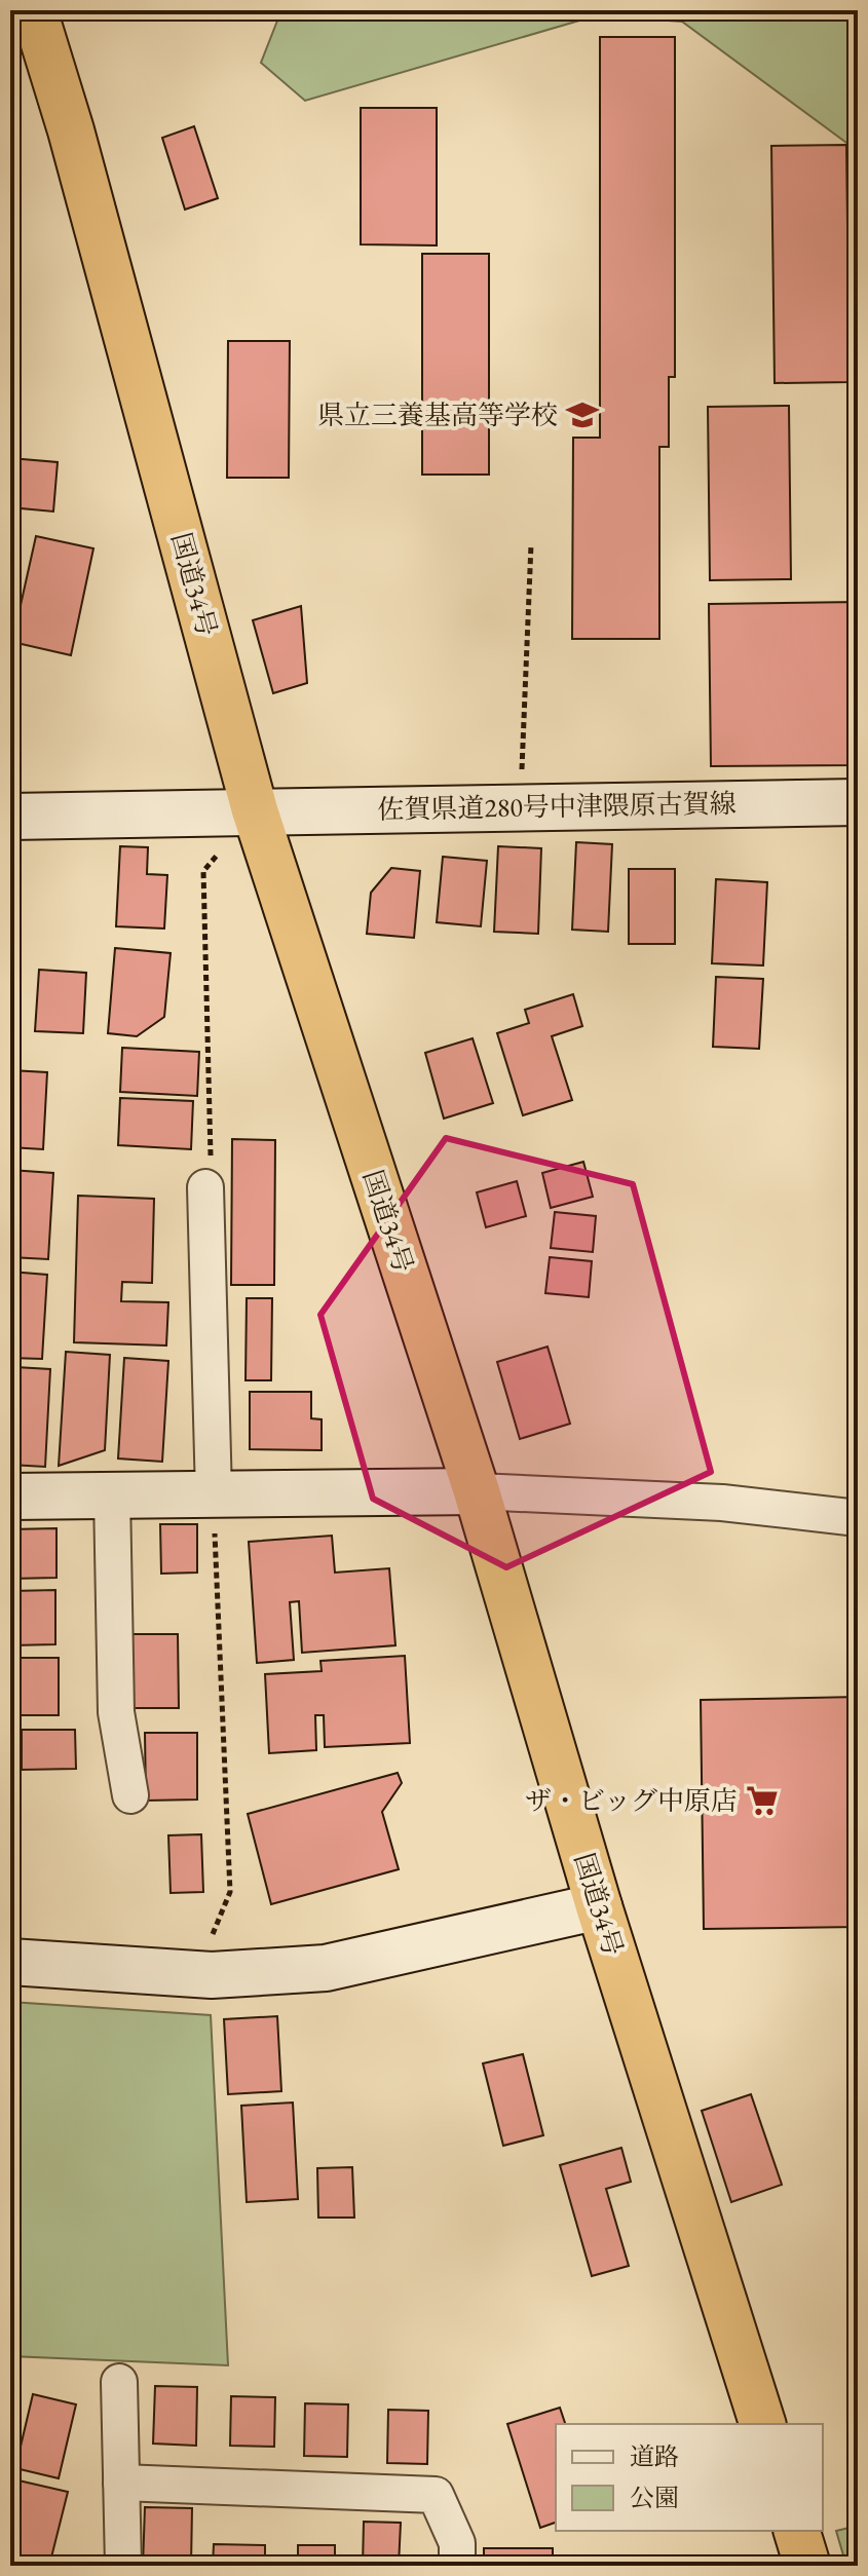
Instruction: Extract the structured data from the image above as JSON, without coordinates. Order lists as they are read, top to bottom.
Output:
{
  "streets": {
    "highway": ["国道34号"],
    "street": ["佐賀県道280号中津隈原古賀線"]
  },
  "crossings": [
    ["国道34号", "佐賀県道280号中津隈原古賀線"]
  ],
  "places": {
    "school or university": ["県立三養基高等学校"],
    "supermarket": ["ザ・ビッグ中原店"]
  },
  "legend": ["道路", "公園"]
}
